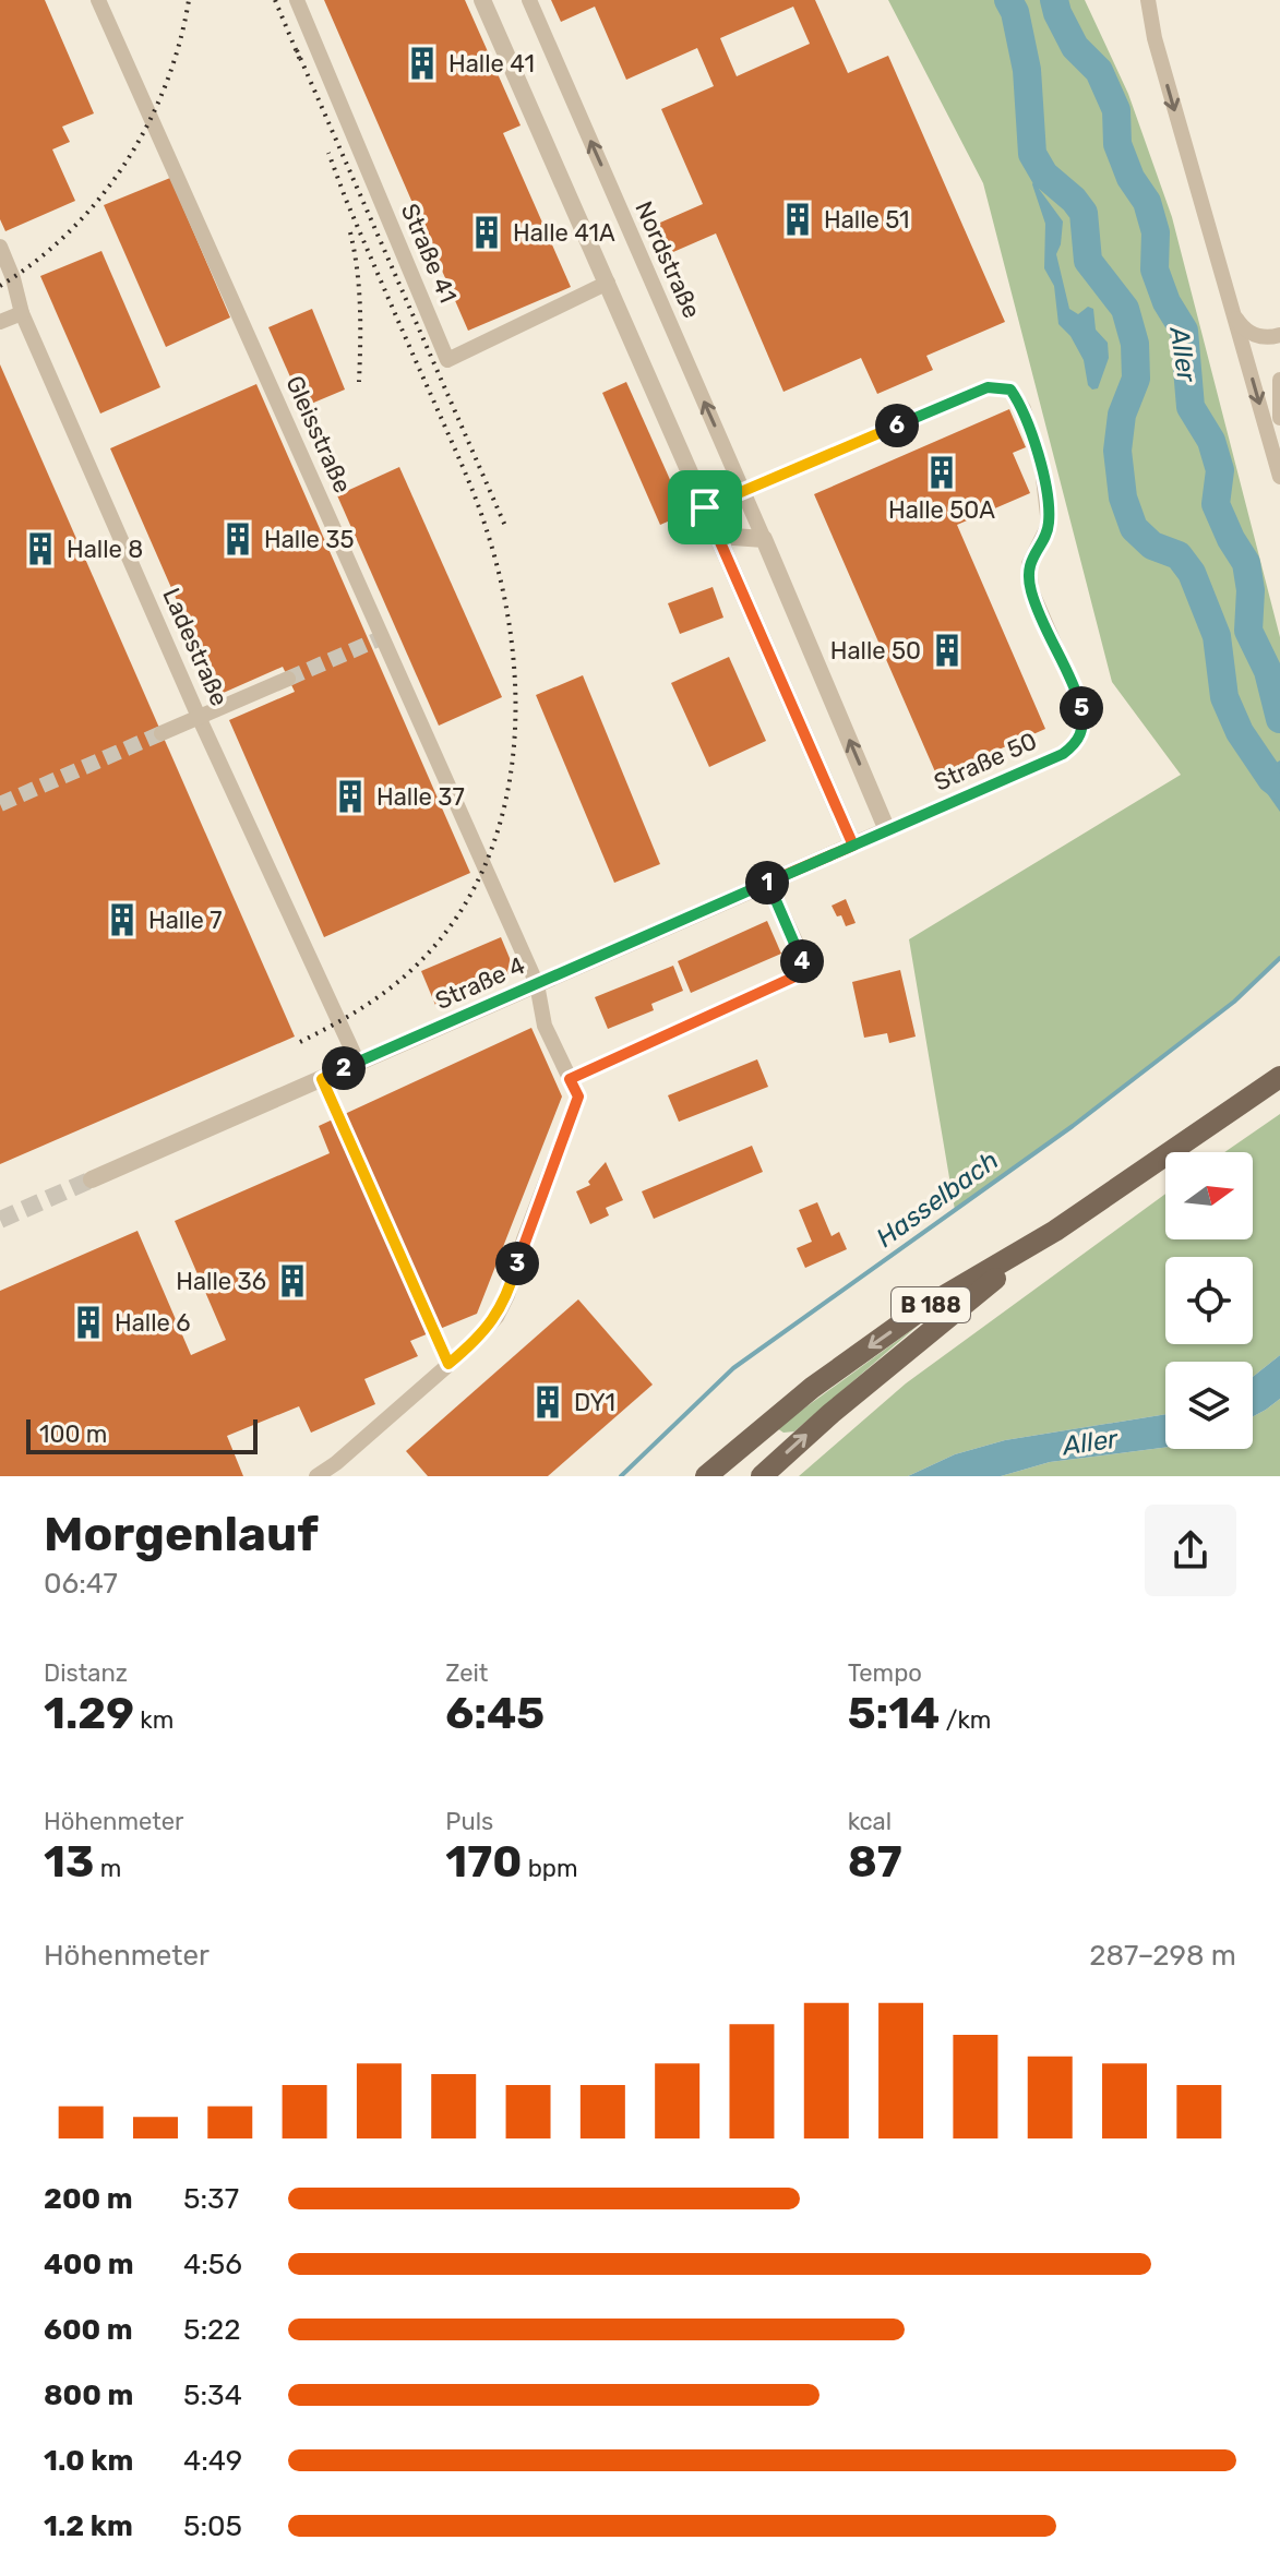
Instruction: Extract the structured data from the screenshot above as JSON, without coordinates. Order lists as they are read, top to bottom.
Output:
{
  "streets": {
    "main road": ["B 188"],
    "street": [
      "Straße 41",
      "Nordstraße",
      "Gleisstraße",
      "Ladestraße",
      "Straße 50",
      "Straße 4"
    ]
  },
  "crossings": [
    ["Nordstraße", "Straße 50"],
    ["Nordstraße", "Straße 4"],
    ["Gleisstraße", "Straße 4"],
    ["Ladestraße", "Straße 4"],
    ["Straße 50", "Straße 4"]
  ],
  "water": ["Aller", "Hasselbach"],
  "places": {
    "building": [
      "Halle 41",
      "Halle 51",
      "Halle 41A",
      "Halle 50A",
      "Halle 35",
      "Halle 8",
      "Halle 50",
      "Halle 37",
      "Halle 7",
      "Halle 36",
      "Halle 6",
      "DY1"
    ]
  },
  "scale_bar": "100 m",
  "north": "right",
  "page": {
    "pins": [
      "6",
      "5",
      "1",
      "4",
      "2",
      "3"
    ],
    "scale": "100 m",
    "heading": ["Morgenlauf", "06:47"],
    "stats": [
      ["Distanz", "1.29 km"],
      ["Zeit", "6:45"],
      ["Tempo", "5:14 /km"],
      ["Höhenmeter", "13 m"],
      ["Puls", "170 bpm"],
      ["kcal", "87"]
    ],
    "chart": ["Höhenmeter", "287–298 m"],
    "list": [
      {
        "name": "200 m",
        "note": "5:37"
      },
      {
        "name": "400 m",
        "note": "4:56"
      },
      {
        "name": "600 m",
        "note": "5:22"
      },
      {
        "name": "800 m",
        "note": "5:34"
      },
      {
        "name": "1.0 km",
        "note": "4:49"
      },
      {
        "name": "1.2 km",
        "note": "5:05"
      }
    ]
  }
}
